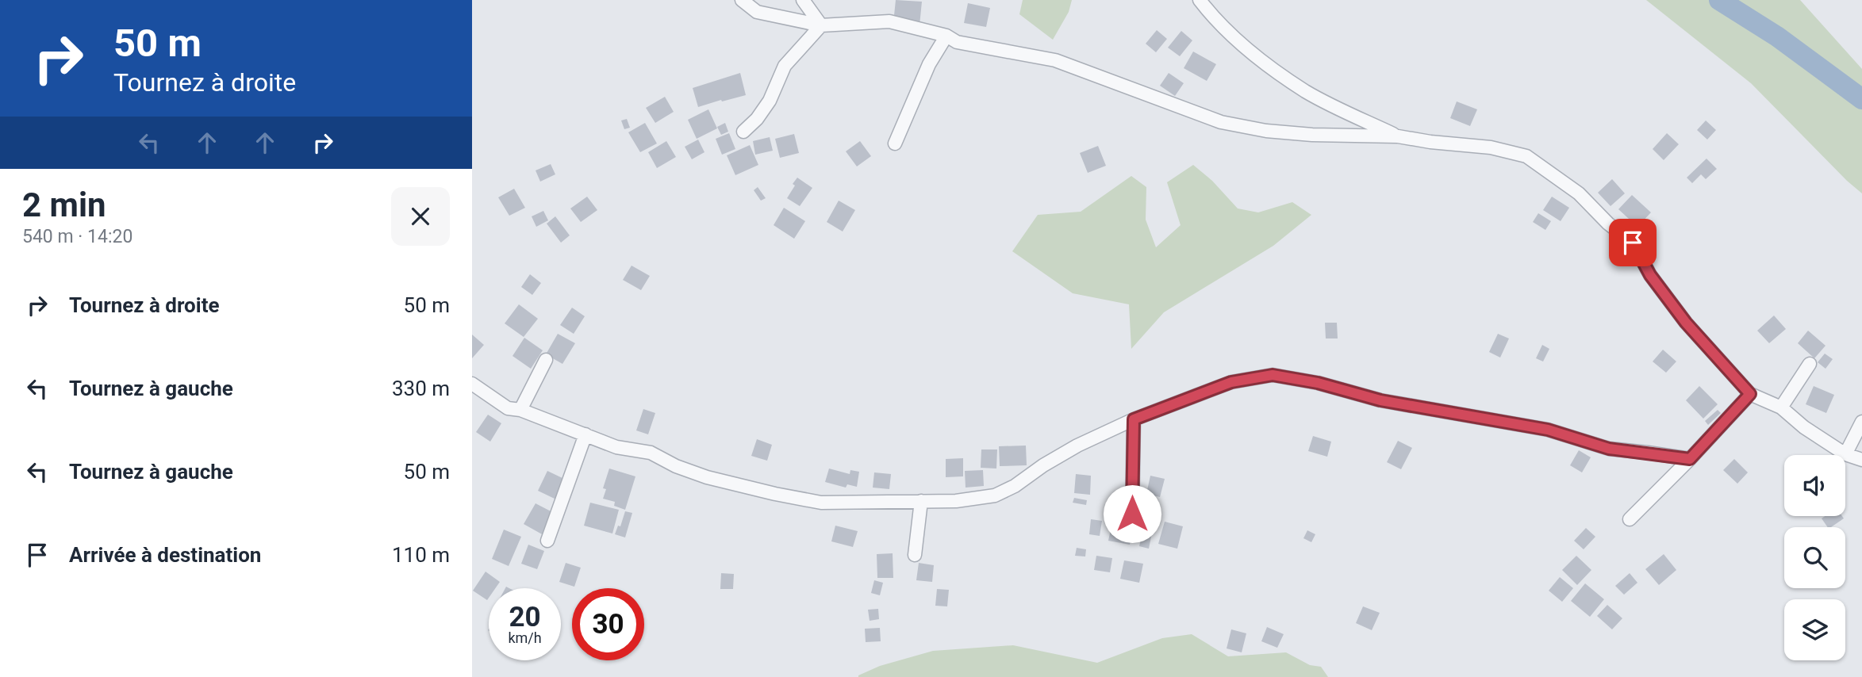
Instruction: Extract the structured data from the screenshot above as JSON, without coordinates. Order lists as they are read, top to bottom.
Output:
{
  "page": {
    "turn": ["50 m", "Tournez à droite"],
    "heading": ["2 min", "540 m · 14:20"],
    "list": [
      {
        "name": "Tournez à droite",
        "value": "50 m"
      },
      {
        "name": "Tournez à gauche",
        "value": "330 m"
      },
      {
        "name": "Tournez à gauche",
        "value": "50 m"
      },
      {
        "name": "Arrivée à destination",
        "value": "110 m"
      }
    ],
    "speed": "20 km/h",
    "limit": "30"
  }
}
